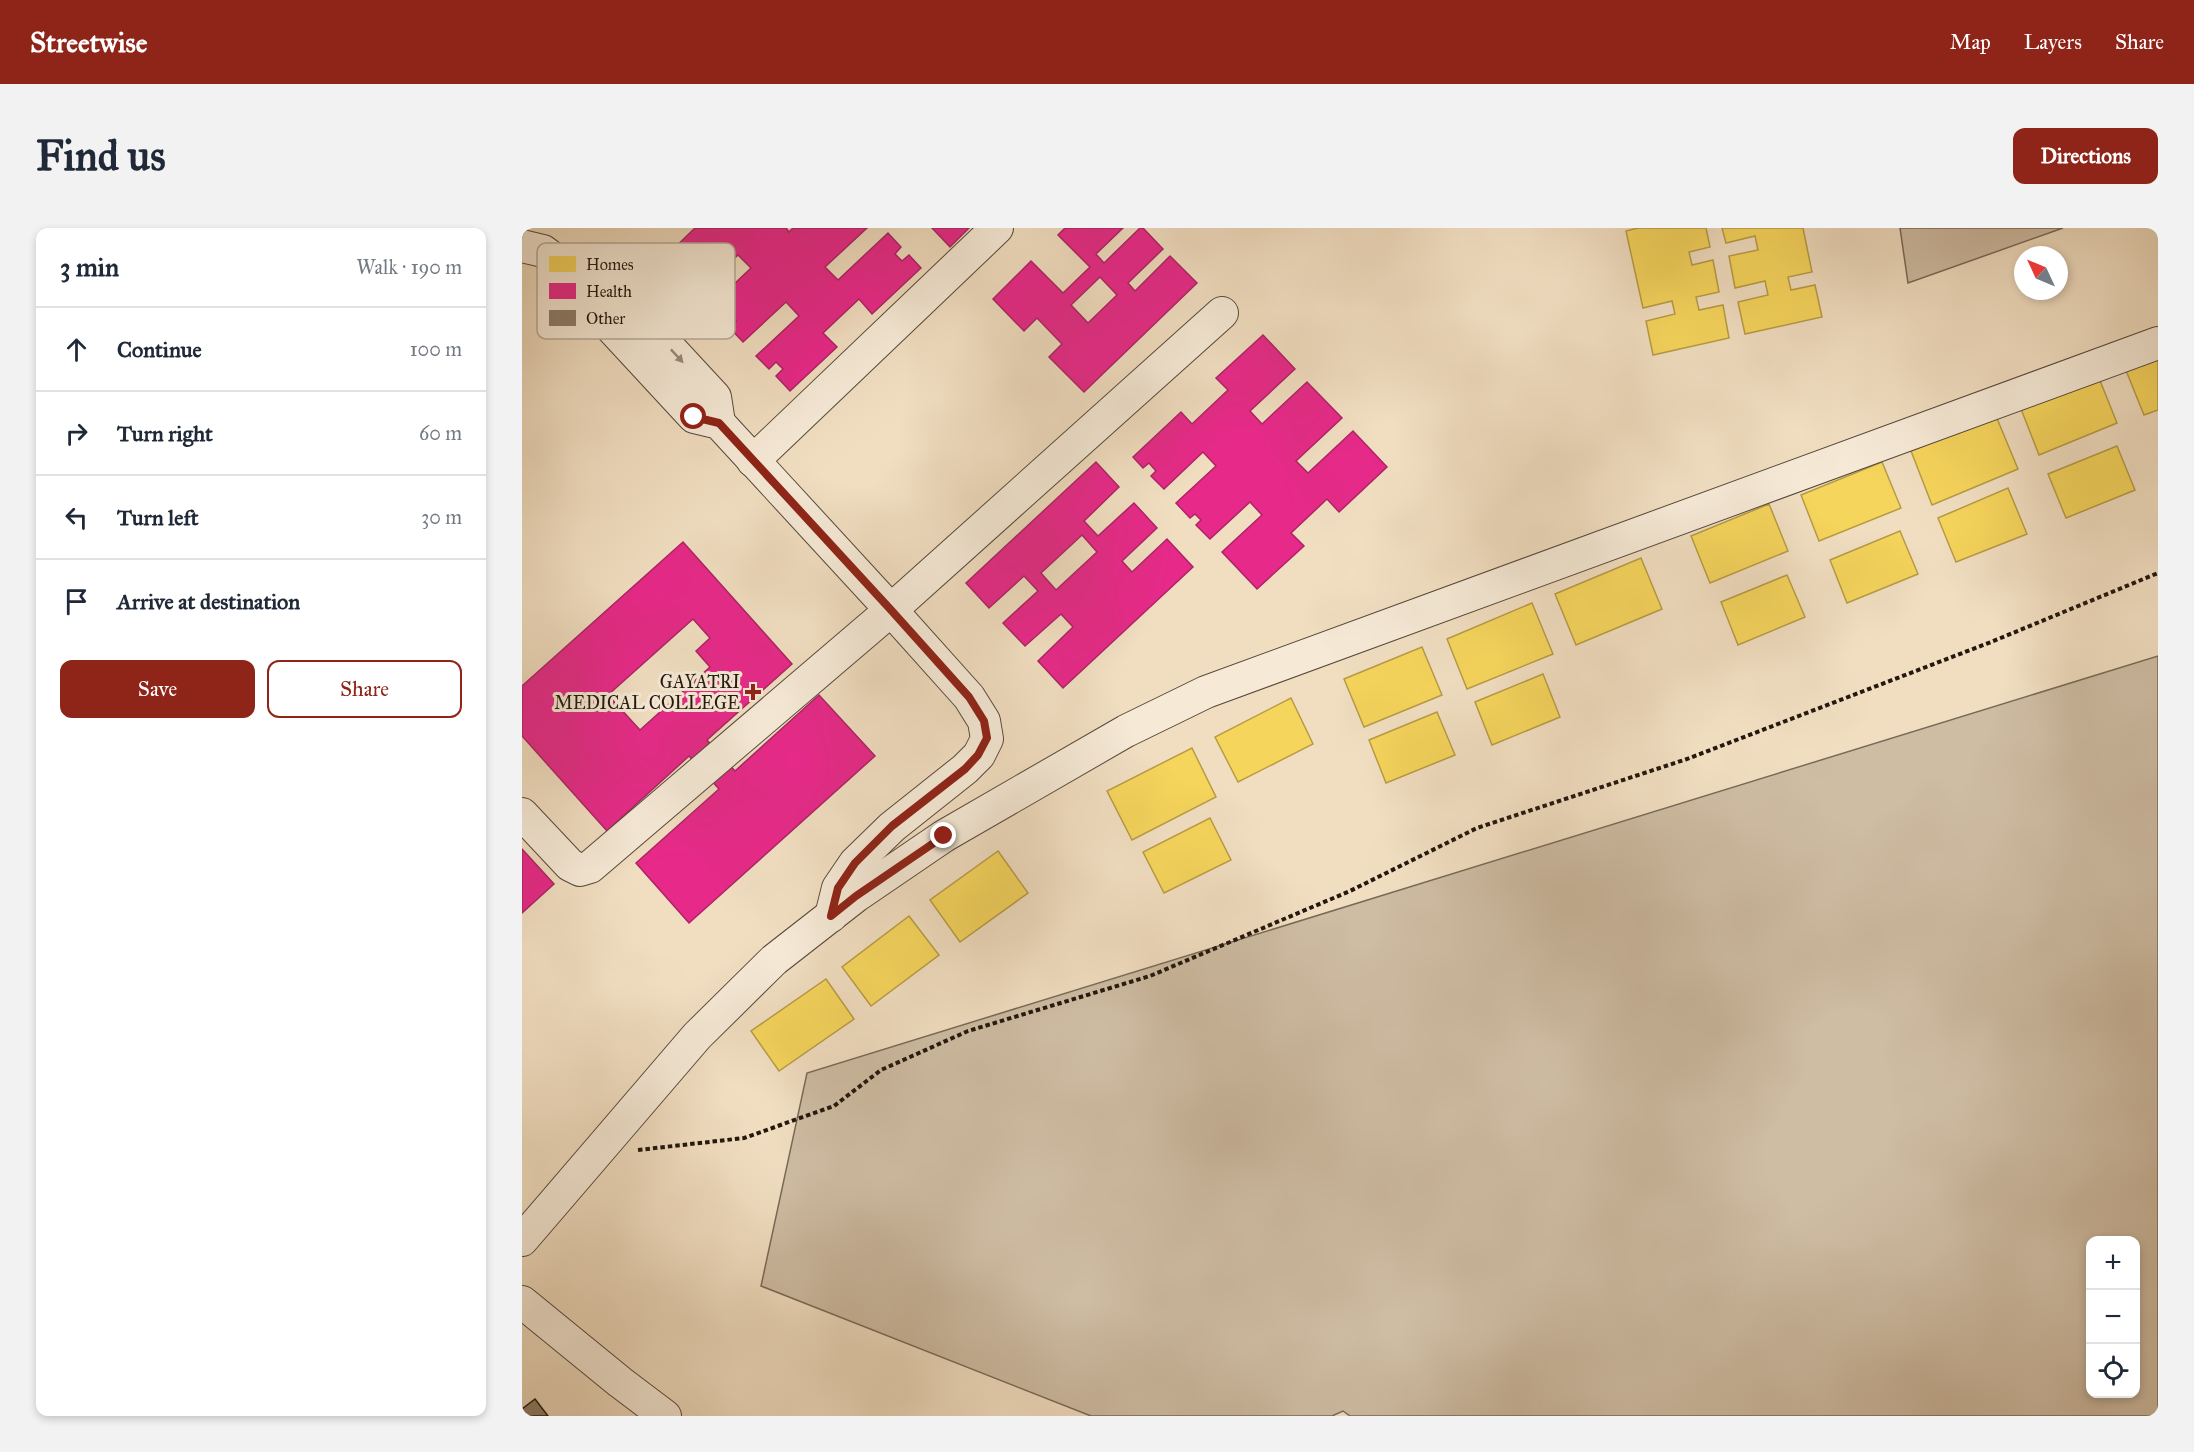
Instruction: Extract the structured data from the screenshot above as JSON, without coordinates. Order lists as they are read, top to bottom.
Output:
{
  "places": {
    "health": ["GAYATRI MEDICAL COLLEGE"]
  },
  "legend": ["Homes", "Health", "Other"],
  "north": "top left",
  "page": {
    "header": "Streetwise",
    "nav": ["Map", "Layers", "Share"],
    "buttons": [
      "Directions",
      ["Save", "Share"]
    ],
    "title": "Find us",
    "heading": ["3 min", "Walk · 190 m"],
    "list": [
      ["Continue", "100 m"],
      ["Turn right", "60 m"],
      ["Turn left", "30 m"],
      "Arrive at destination"
    ],
    "map_buttons": ["+", "−"]
  }
}
